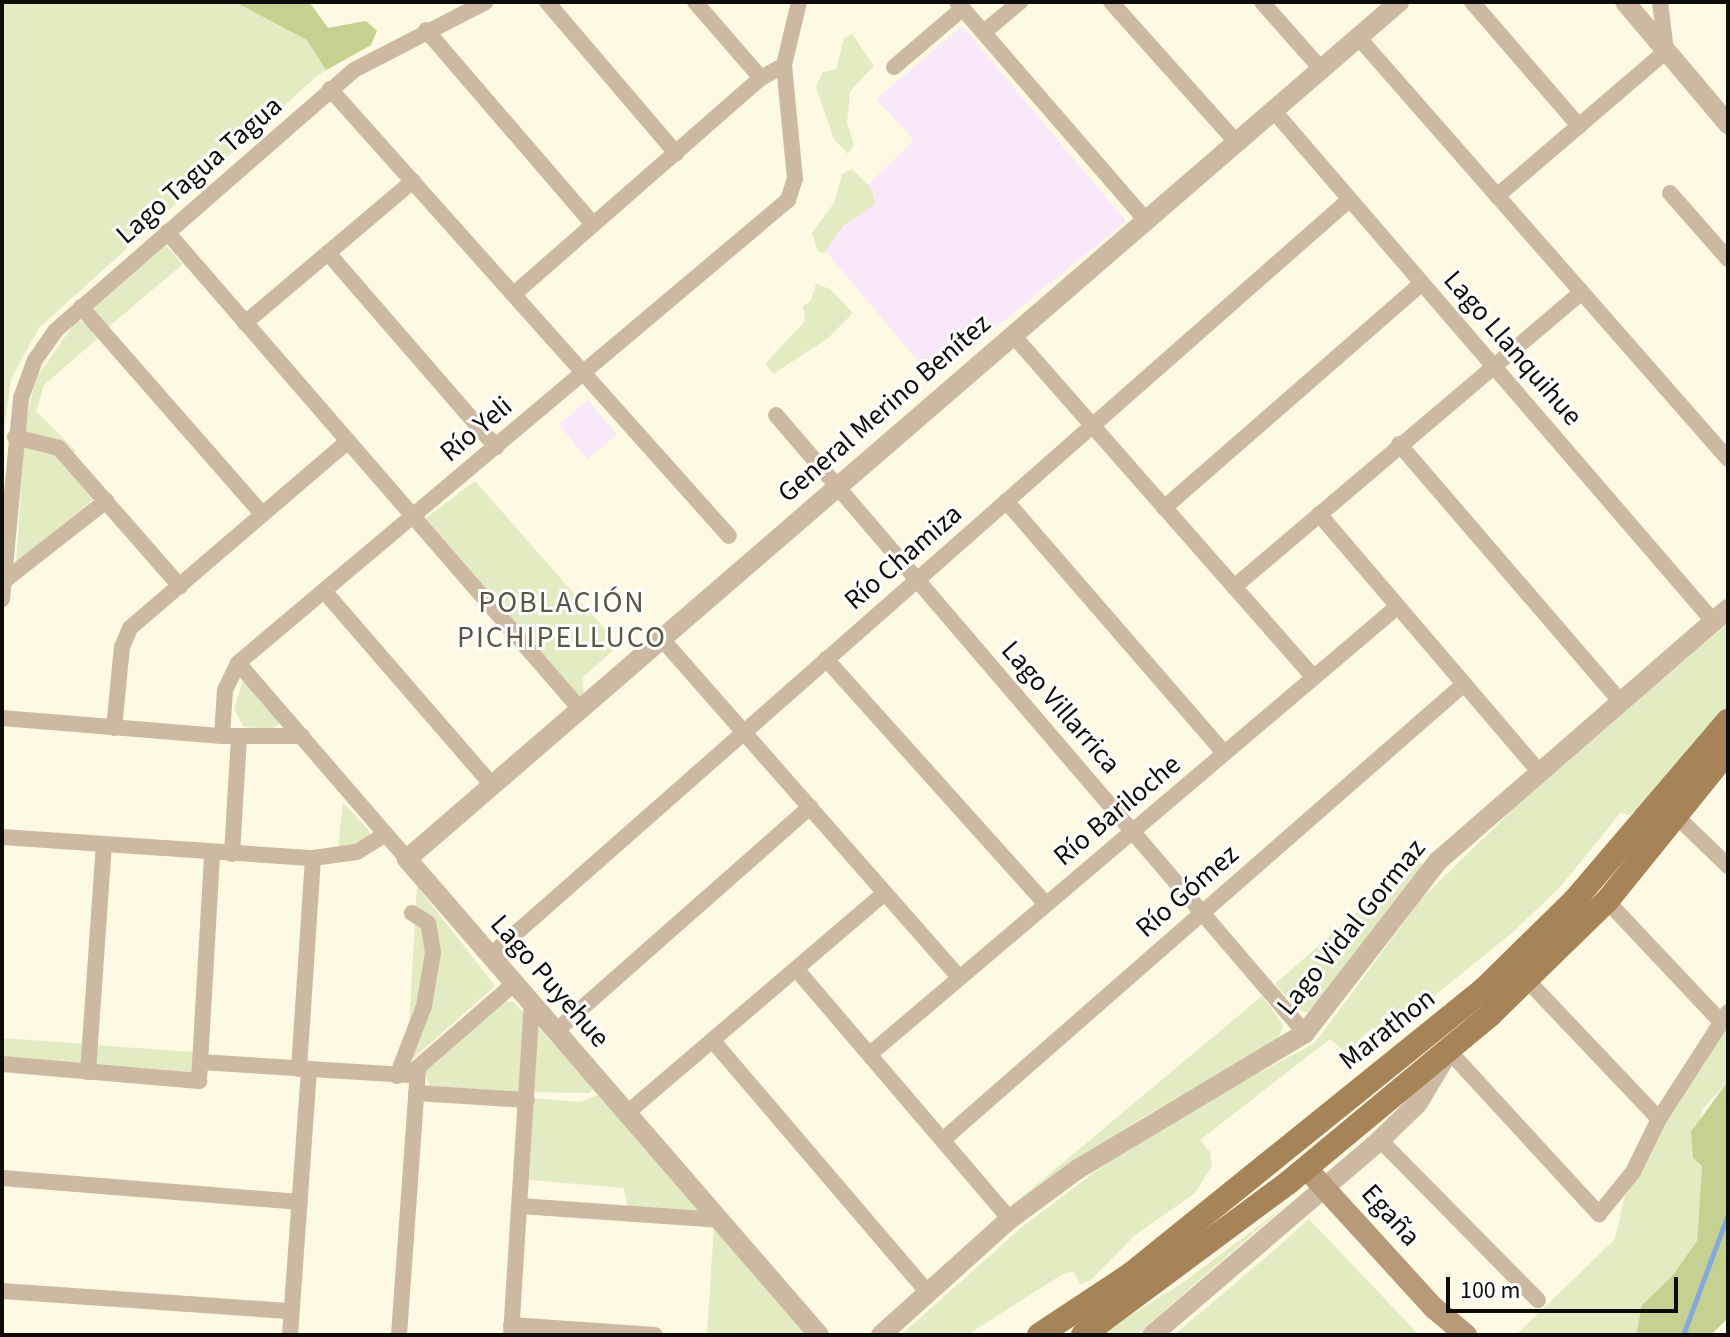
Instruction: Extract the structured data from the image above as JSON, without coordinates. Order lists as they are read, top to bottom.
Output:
{
  "streets": {
    "main road": ["Marathon", "Egaña"],
    "street": [
      "Lago Tagua Tagua",
      "Lago Llanquihue",
      "General Merino Benítez",
      "Río Yeli",
      "Río Chamiza",
      "Lago Villarrica",
      "Río Bariloche",
      "Río Gómez",
      "Lago Vidal Gormaz",
      "Lago Puyehue"
    ]
  },
  "crossings": [
    ["Lago Llanquihue", "General Merino Benítez"],
    ["Lago Llanquihue", "Río Chamiza"],
    ["Lago Llanquihue", "Lago Vidal Gormaz"],
    ["General Merino Benítez", "Lago Villarrica"],
    ["General Merino Benítez", "Lago Puyehue"],
    ["Río Yeli", "Lago Puyehue"],
    ["Río Chamiza", "Lago Villarrica"],
    ["Río Chamiza", "Lago Puyehue"],
    ["Lago Villarrica", "Río Bariloche"],
    ["Lago Villarrica", "Río Gómez"],
    ["Lago Villarrica", "Lago Vidal Gormaz"],
    ["Marathon", "Egaña"]
  ],
  "districts": ["POBLACIÓN PICHIPELLUCO"],
  "scale_bar": "100 m"
}
